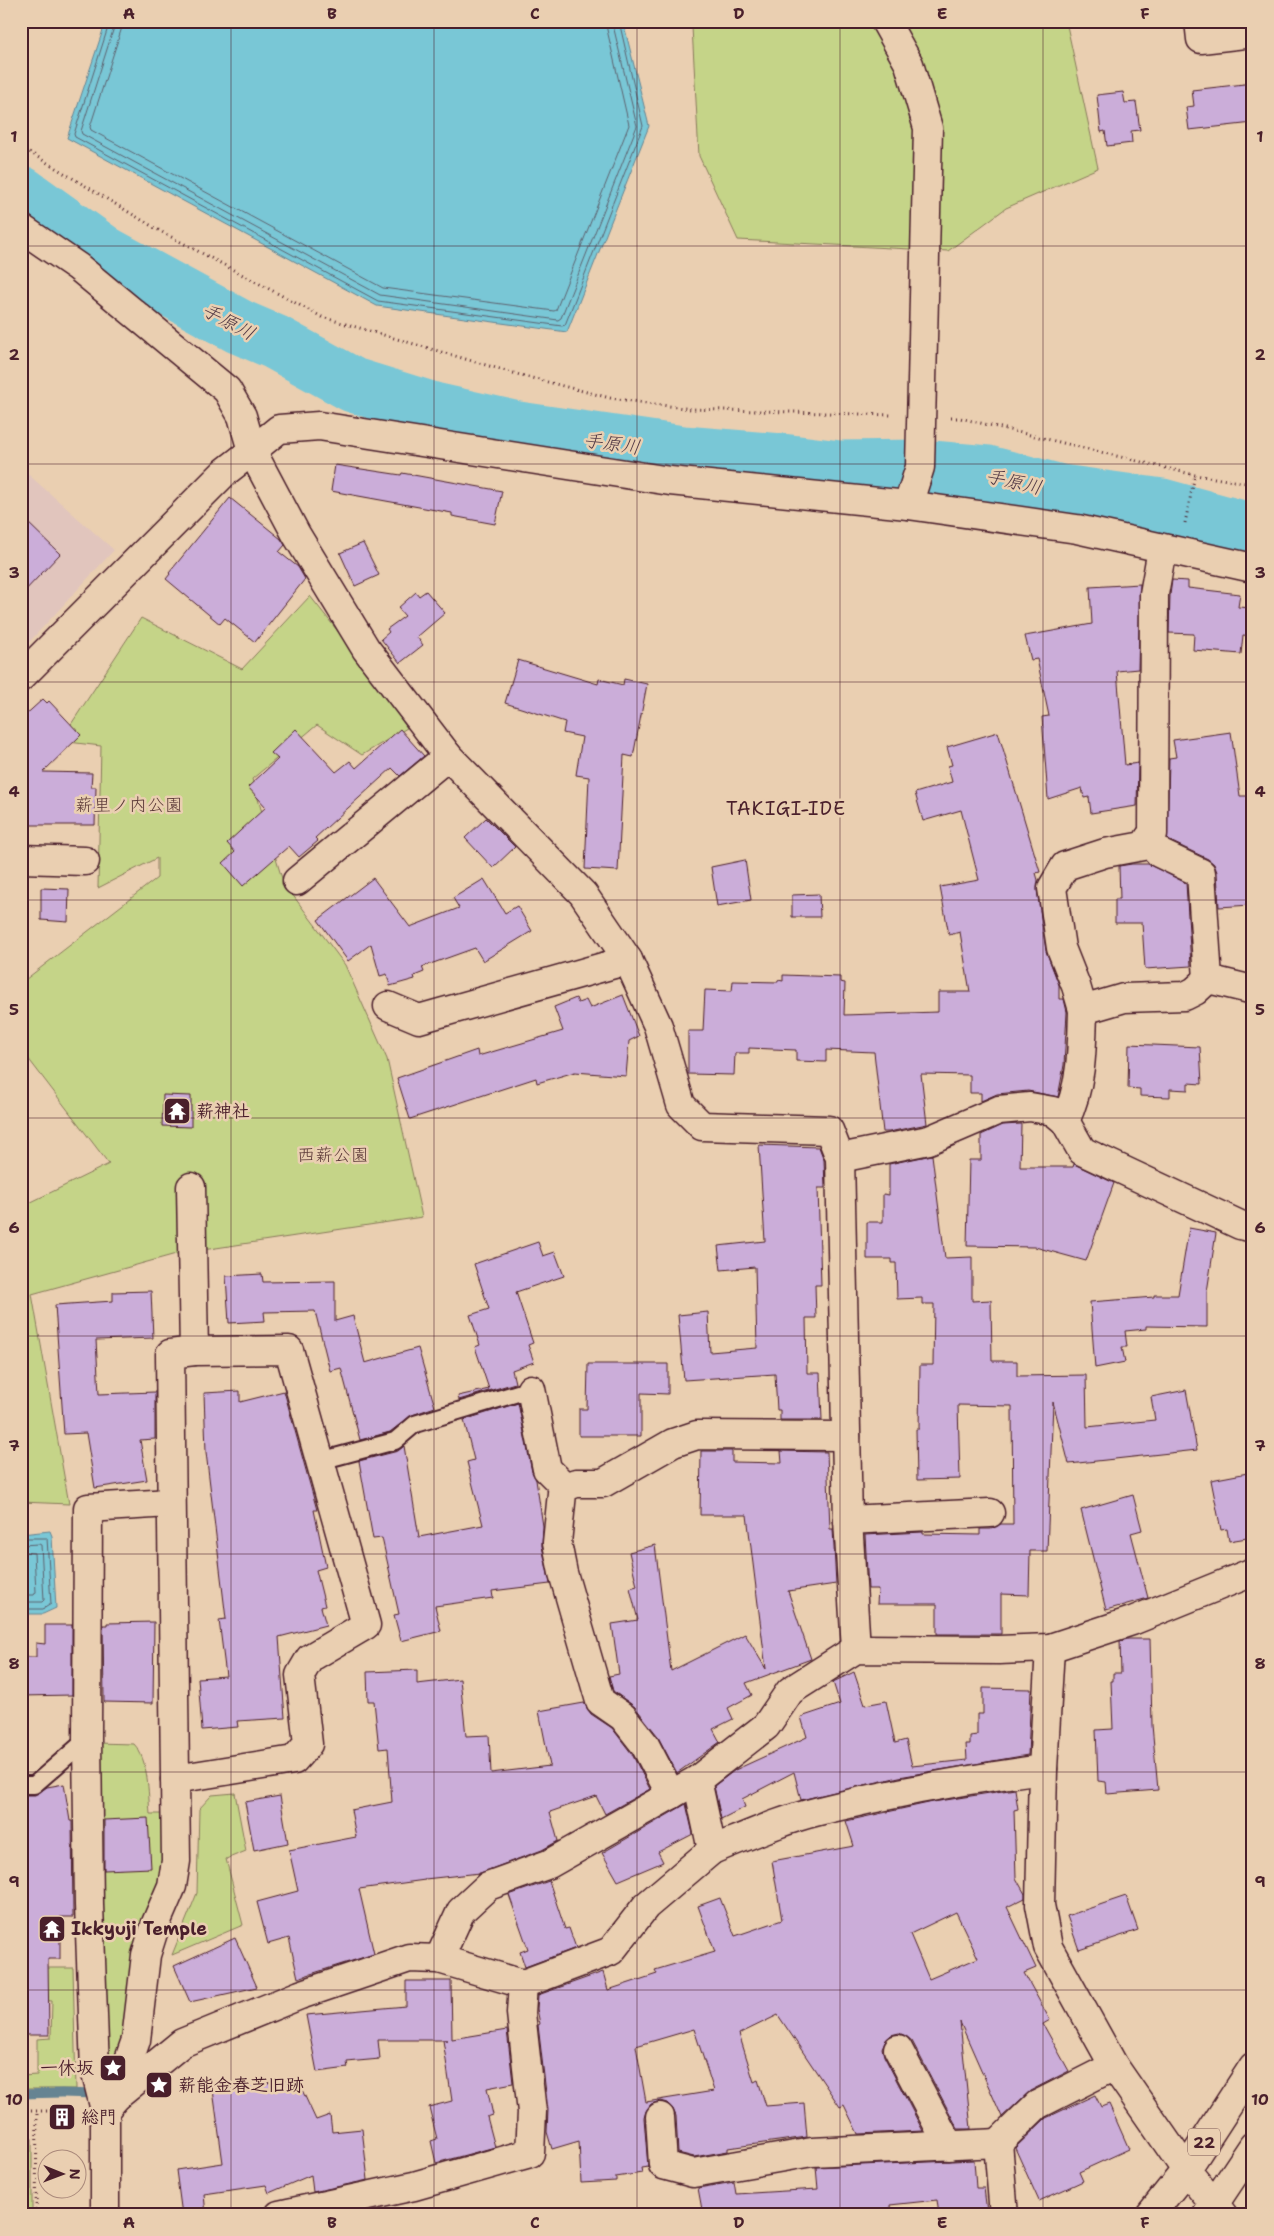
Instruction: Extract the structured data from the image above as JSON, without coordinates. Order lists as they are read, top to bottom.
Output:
{
  "streets": {
    "street": ["22"]
  },
  "districts": ["TAKIGI-IDE"],
  "water": ["手原川"],
  "parks": ["薪里ノ内公園", "西薪公園"],
  "places": {
    "temple": ["薪神社", "Ikkyuji Temple"],
    "place": ["一休坂", "薪能金春芝旧跡"],
    "building": ["総門"]
  },
  "north": "right",
  "grid": {
    "columns": [
      "A",
      "B",
      "C",
      "D",
      "E",
      "F"
    ],
    "rows": [
      "1",
      "2",
      "3",
      "4",
      "5",
      "6",
      "7",
      "8",
      "9",
      "10"
    ]
  }
}
